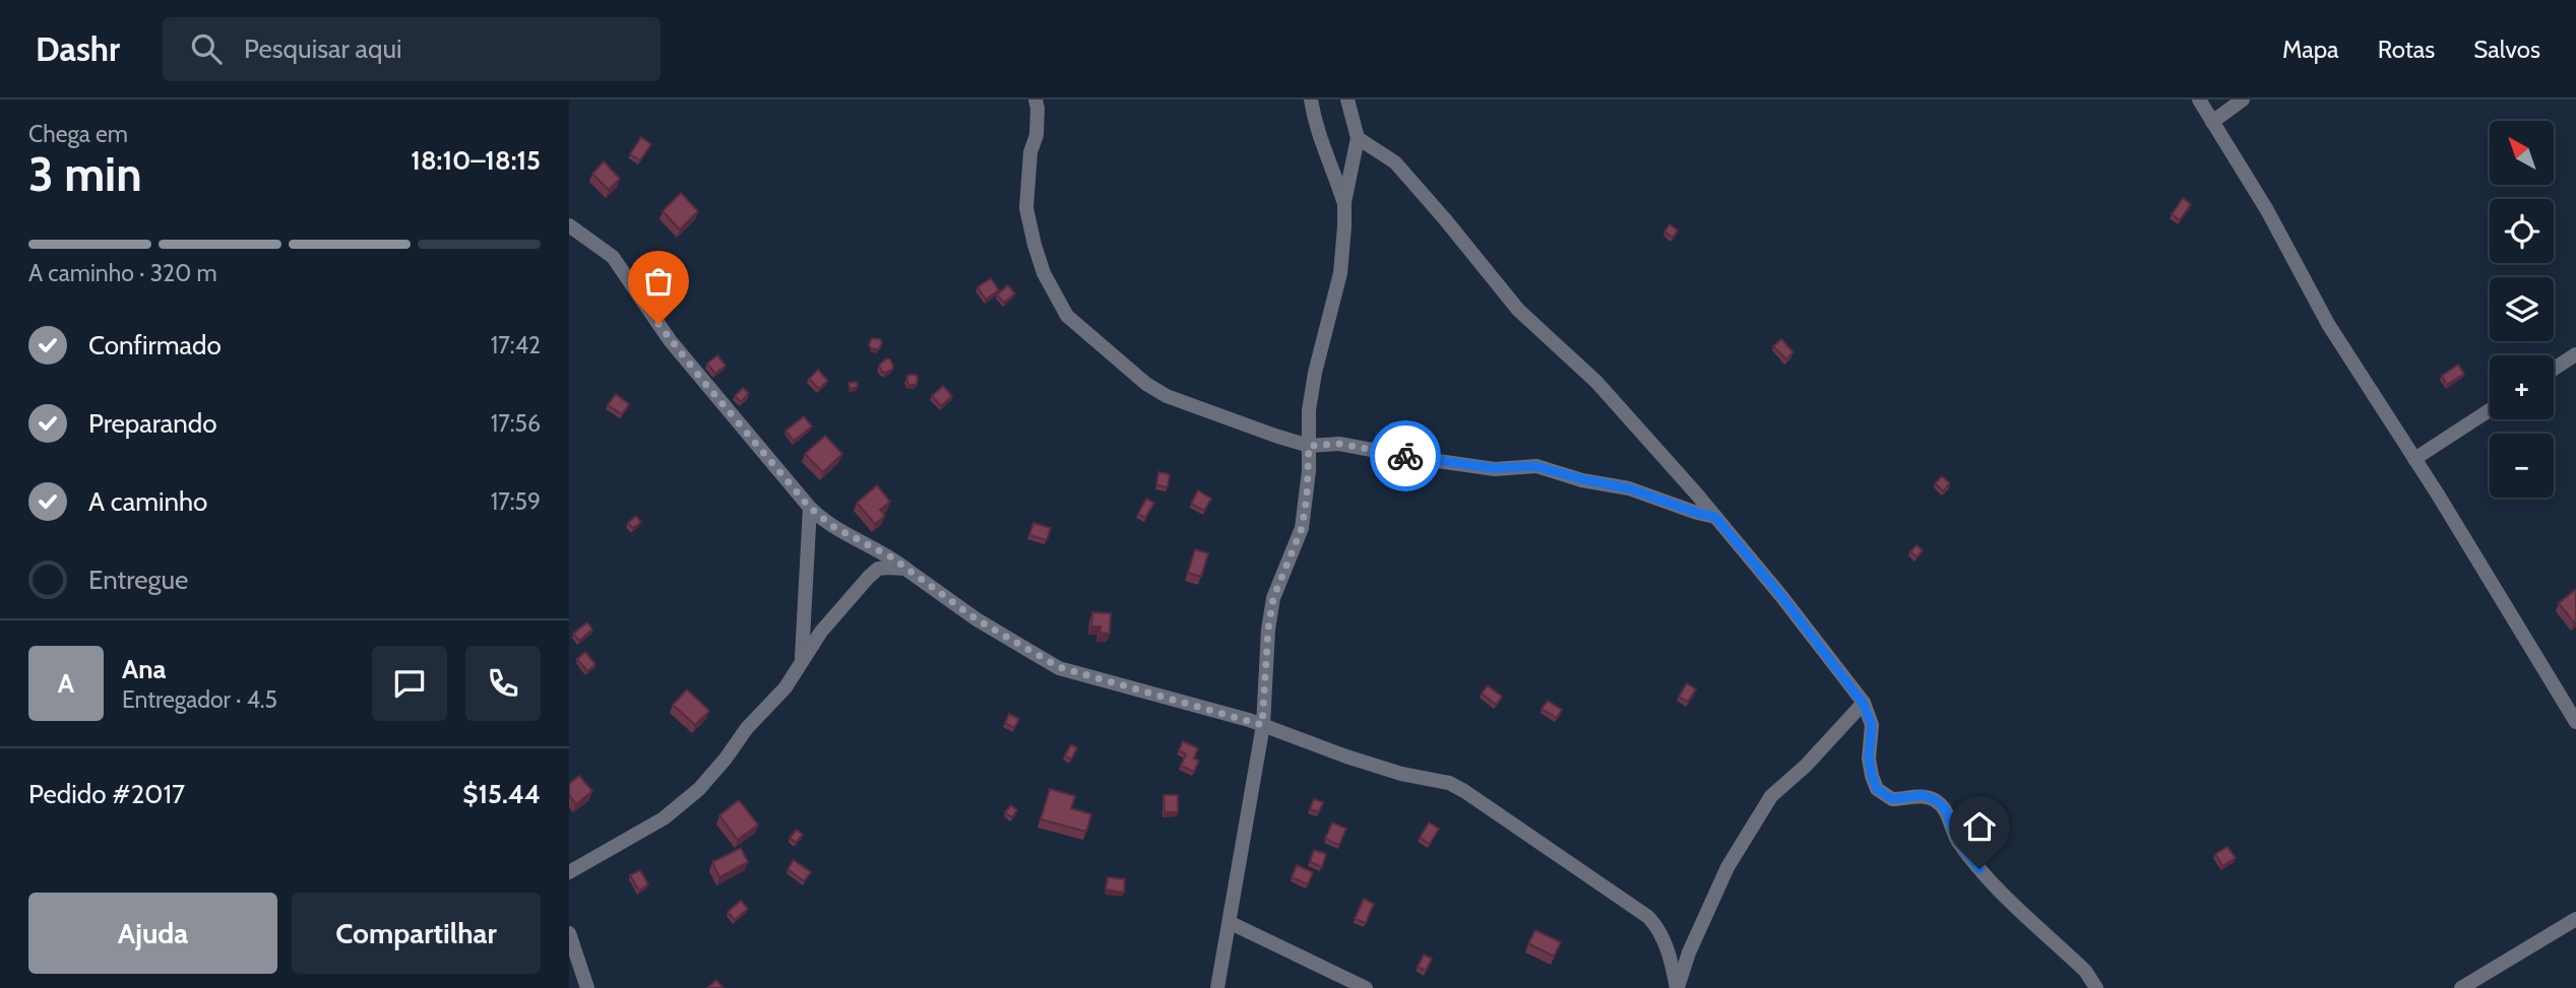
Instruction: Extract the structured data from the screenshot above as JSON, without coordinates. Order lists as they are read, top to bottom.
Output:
{
  "north": "top left",
  "page": {
    "header": "Dashr",
    "search": "Pesquisar aqui",
    "nav": ["Mapa", "Rotas", "Salvos"],
    "heading": ["3 min", "Chega em", "18:10–18:15"],
    "panel": [
      "Ana",
      "Entregador · 4.5",
      "Pedido #2017",
      "$15.44"
    ],
    "map_buttons": ["+", "−"],
    "bar": "A caminho · 320 m",
    "list": [
      ["Confirmado", "17:42"],
      ["Preparando", "17:56"],
      ["A caminho", "17:59"],
      "Entregue"
    ],
    "round": "A",
    "buttons": ["Ajuda", "Compartilhar"]
  }
}
